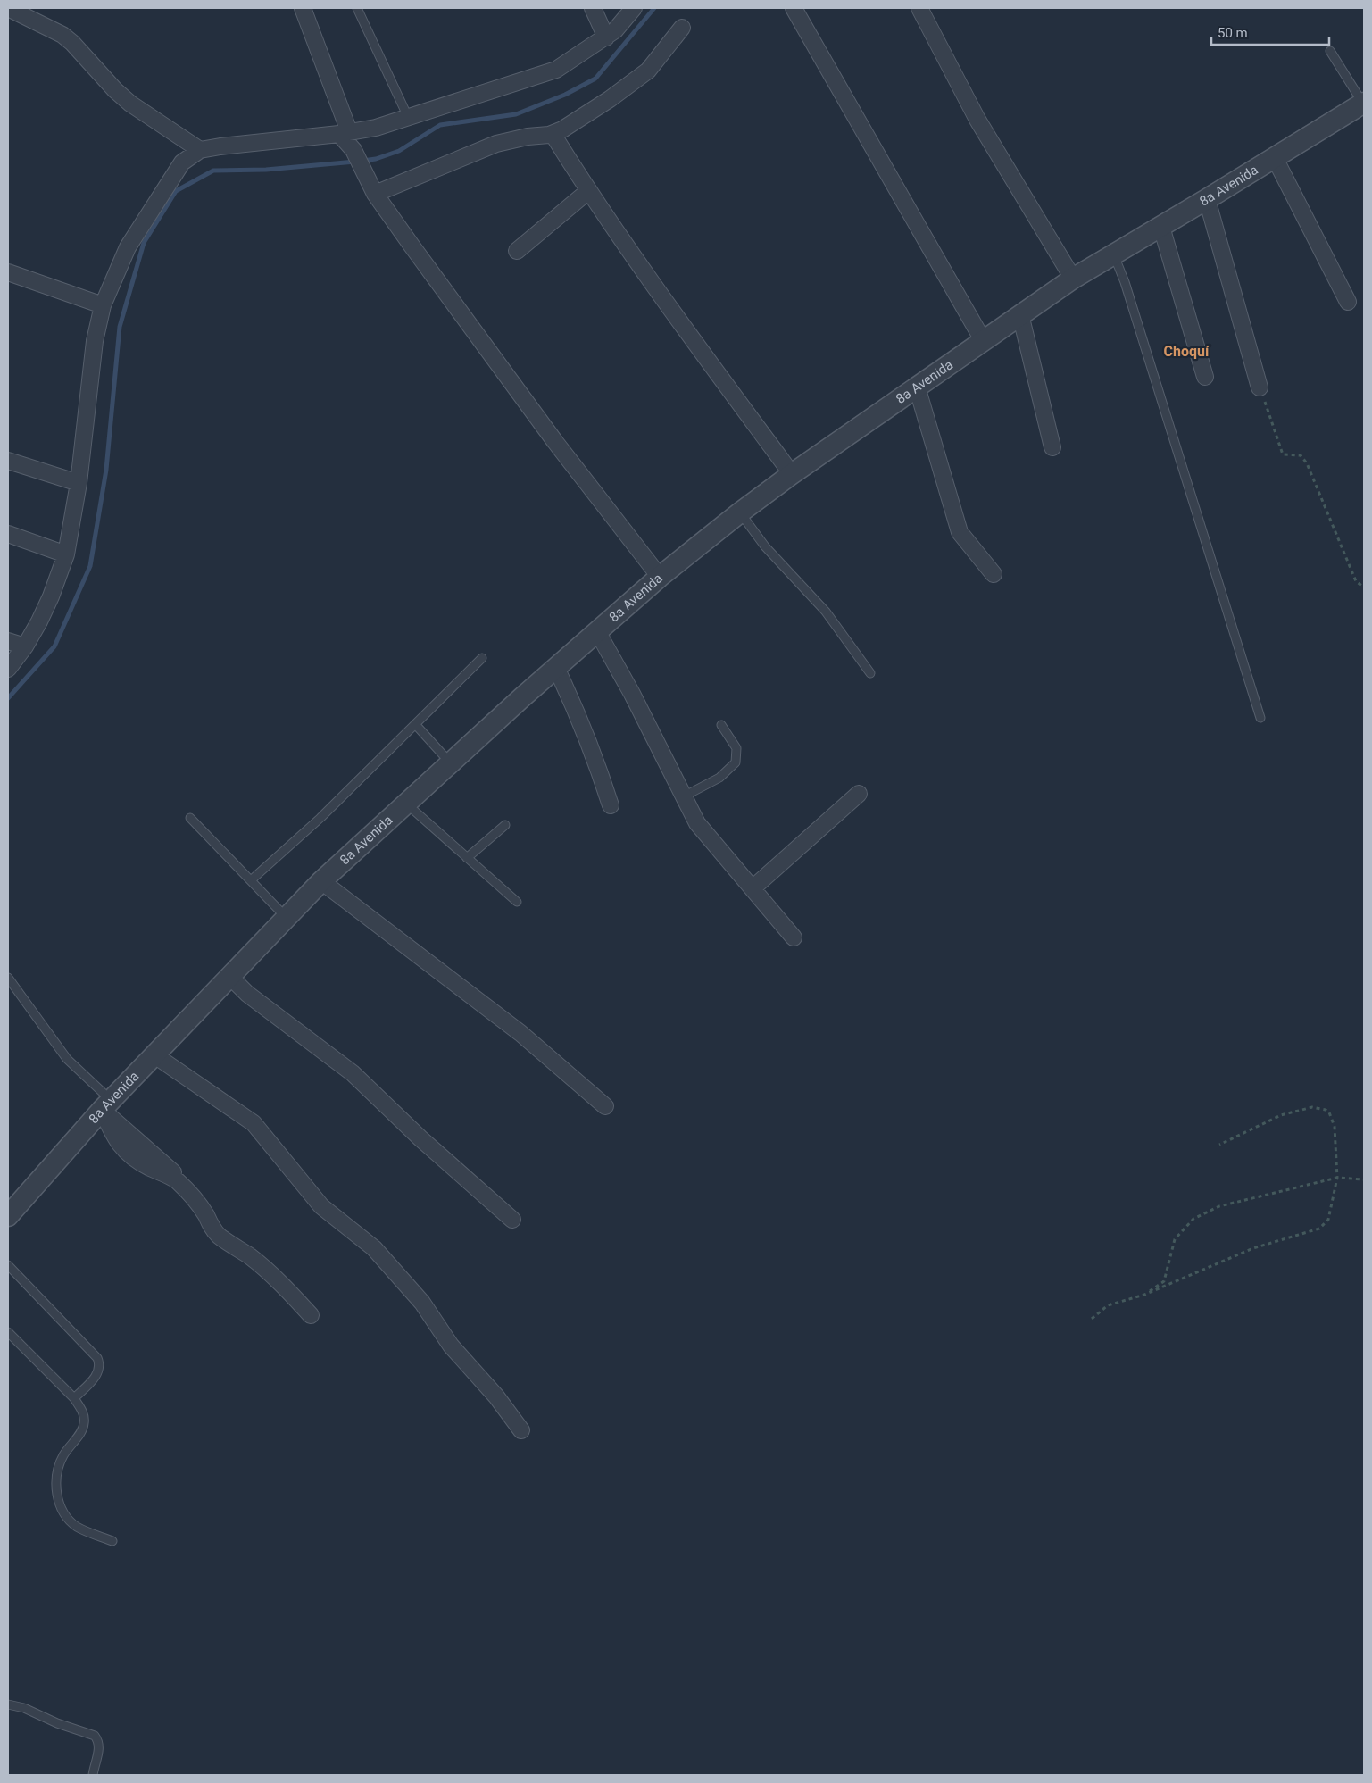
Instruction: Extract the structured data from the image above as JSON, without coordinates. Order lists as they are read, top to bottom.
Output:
{
  "streets": {
    "street": ["8a Avenida"]
  },
  "districts": ["Choquí"],
  "scale_bar": "50 m"
}
